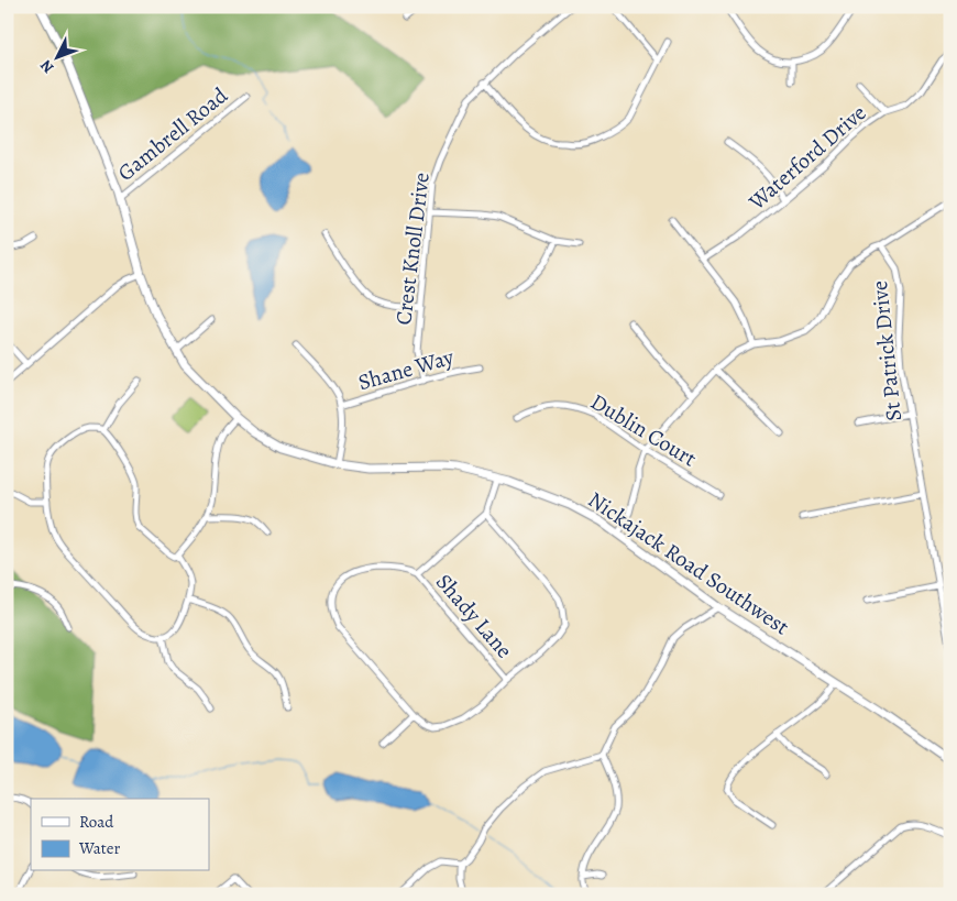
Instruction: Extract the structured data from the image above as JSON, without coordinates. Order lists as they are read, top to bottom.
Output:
{
  "streets": {
    "street": [
      "Gambrell Road",
      "Waterford Drive",
      "Crest Knoll Drive",
      "St Patrick Drive",
      "Shane Way",
      "Dublin Court",
      "Nickajack Road Southwest",
      "Shady Lane"
    ]
  },
  "crossings": [
    ["Gambrell Road", "Nickajack Road Southwest"],
    ["Crest Knoll Drive", "Shane Way"]
  ],
  "legend": ["Road", "Water"],
  "north": "bottom left"
}
